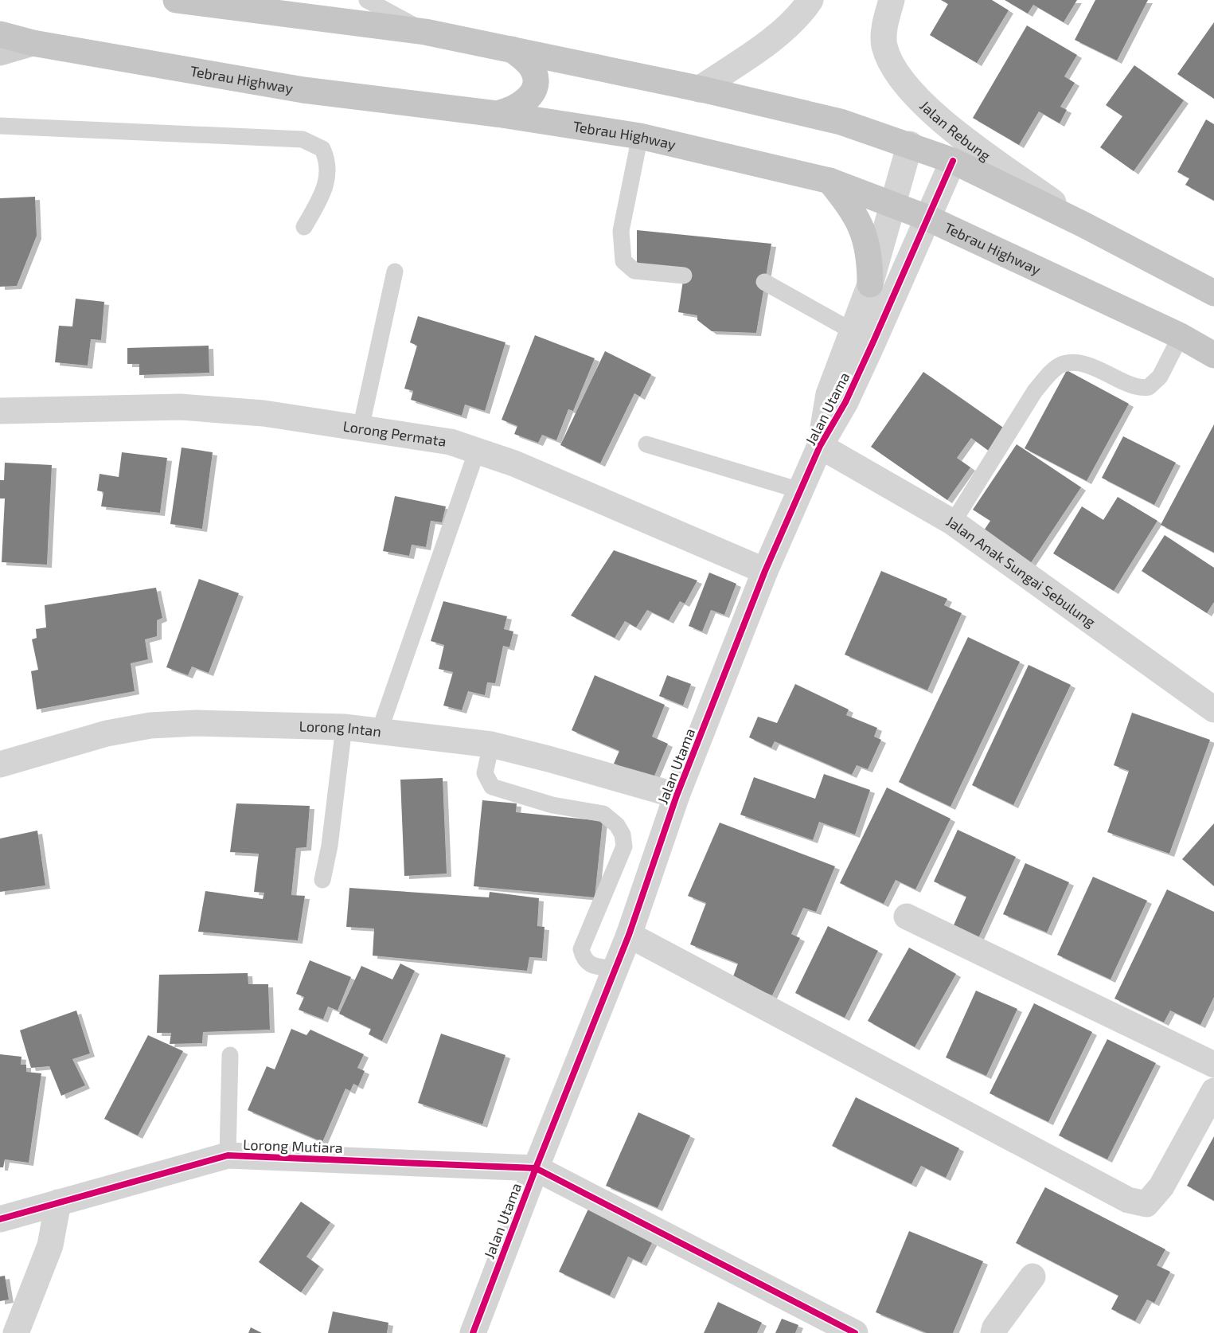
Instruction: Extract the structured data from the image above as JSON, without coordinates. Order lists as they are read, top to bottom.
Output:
{
  "streets": {
    "highway": ["Tebrau Highway"],
    "street": [
      "Jalan Rebung",
      "Jalan Utama",
      "Lorong Permata",
      "Jalan Anak Sungai Sebulung",
      "Lorong Intan",
      "Lorong Mutiara"
    ]
  },
  "crossings": [
    ["Tebrau Highway", "Jalan Utama"],
    ["Jalan Utama", "Lorong Permata"],
    ["Jalan Utama", "Jalan Anak Sungai Sebulung"],
    ["Jalan Utama", "Lorong Intan"],
    ["Jalan Utama", "Lorong Mutiara"]
  ]
}
